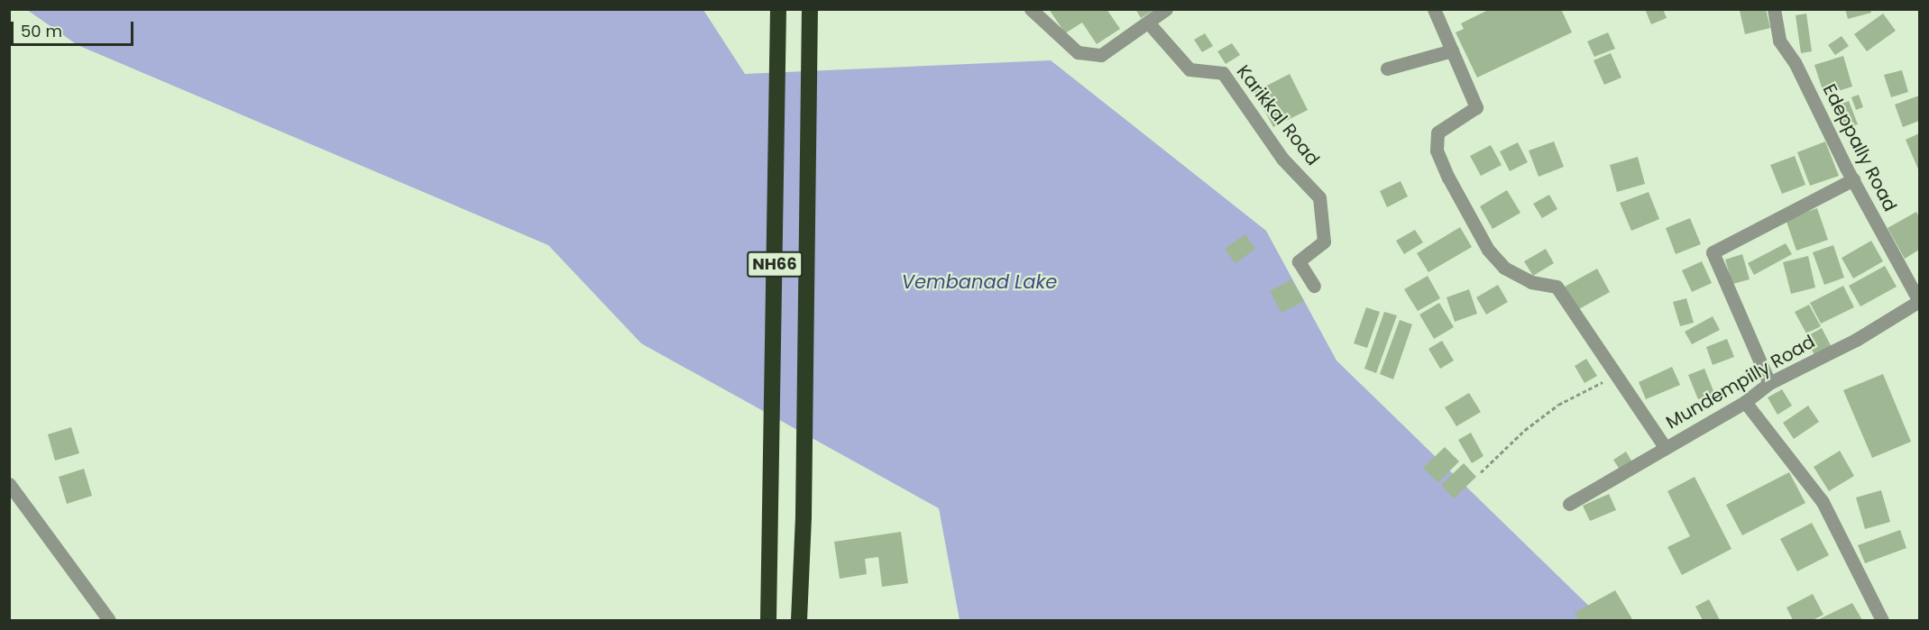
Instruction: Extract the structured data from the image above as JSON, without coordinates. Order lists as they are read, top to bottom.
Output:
{
  "streets": {
    "highway": ["NH66"],
    "street": ["Karikkal Road", "Edeppally Road", "Mundempilly Road"]
  },
  "crossings": [
    ["Edeppally Road", "Mundempilly Road"]
  ],
  "water": ["Vembanad Lake"],
  "scale_bar": "50 m"
}
